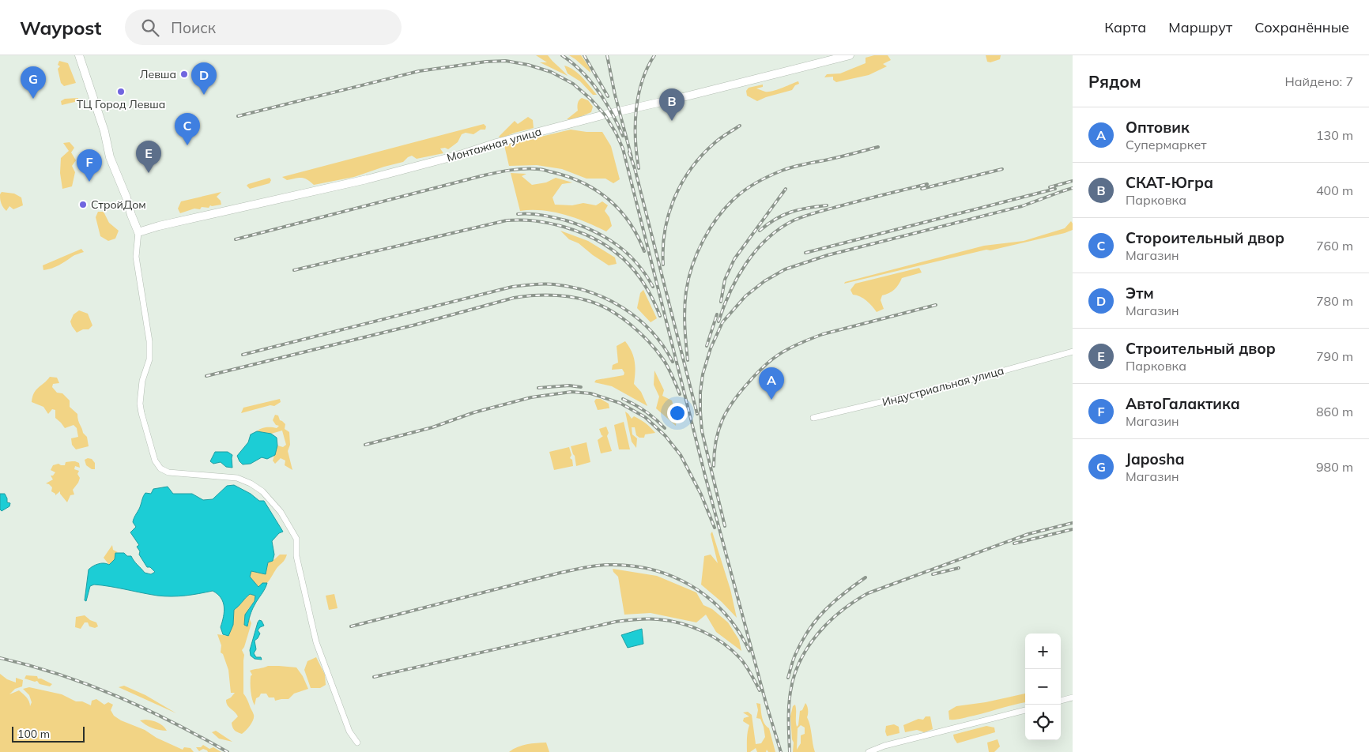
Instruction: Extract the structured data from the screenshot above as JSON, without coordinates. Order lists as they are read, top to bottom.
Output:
{
  "streets": {
    "street": ["Монтажная улица", "Индустриальная улица"]
  },
  "places": ["Левша", "ТЦ Город Левша", "СтройДом"],
  "scale_bar": "100 m",
  "page": {
    "header": "Waypost",
    "search": "Поиск",
    "nav": ["Карта", "Маршрут", "Сохранённые"],
    "heading": ["Рядом", "Найдено: 7"],
    "pins": [
      "D",
      "G",
      "B",
      "C",
      "E",
      "F",
      "A"
    ],
    "list": [
      {
        "mark": "A",
        "name": "Оптовик",
        "note": "Супермаркет",
        "value": "130 m"
      },
      {
        "mark": "B",
        "name": "СКАТ-Югра",
        "note": "Парковка",
        "value": "400 m"
      },
      {
        "mark": "C",
        "name": "Стороительный двор",
        "note": "Магазин",
        "value": "760 m"
      },
      {
        "mark": "D",
        "name": "Этм",
        "note": "Магазин",
        "value": "780 m"
      },
      {
        "mark": "E",
        "name": "Строительный двор",
        "note": "Парковка",
        "value": "790 m"
      },
      {
        "mark": "F",
        "name": "АвтоГалактика",
        "note": "Магазин",
        "value": "860 m"
      },
      {
        "mark": "G",
        "name": "Japosha",
        "note": "Магазин",
        "value": "980 m"
      }
    ],
    "map_buttons": ["+", "−"],
    "scale": "100 m"
  }
}
